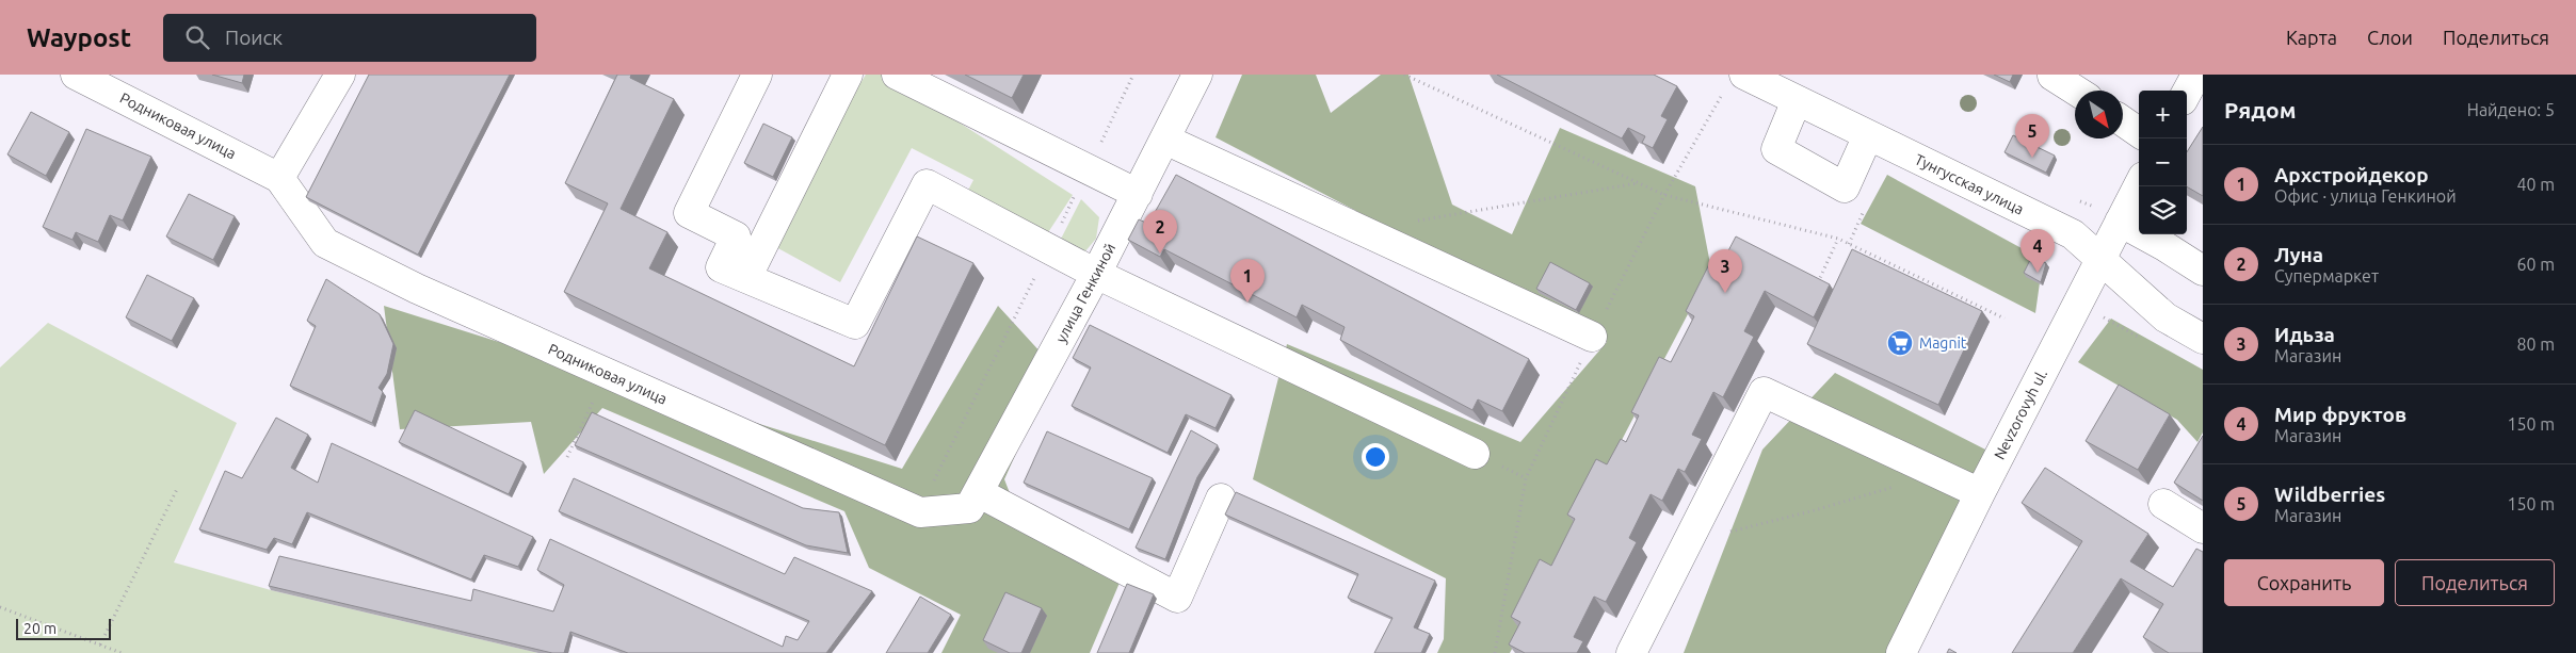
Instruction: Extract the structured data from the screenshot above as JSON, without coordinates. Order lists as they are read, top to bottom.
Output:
{
  "streets": {
    "street": [
      "Родниковая улица",
      "Тунгусская улица",
      "улица Генкиной",
      "Nevzorovyh ul."
    ]
  },
  "crossings": [
    ["Родниковая улица", "улица Генкиной"],
    ["Тунгусская улица", "Nevzorovyh ul."]
  ],
  "places": {
    "supermarket": ["Magnit"]
  },
  "scale_bar": "20 m",
  "north": "bottom right",
  "page": {
    "header": "Waypost",
    "search": "Поиск",
    "nav": ["Карта", "Слои", "Поделиться"],
    "heading": ["Рядом", "Найдено: 5"],
    "map_buttons": ["+", "−"],
    "pins": [
      "5",
      "2",
      "4",
      "3",
      "1"
    ],
    "list": [
      {
        "mark": "1",
        "name": "Архстройдекор",
        "note": "Офис · улица Генкиной",
        "value": "40 m"
      },
      {
        "mark": "2",
        "name": "Луна",
        "note": "Супермаркет",
        "value": "60 m"
      },
      {
        "mark": "3",
        "name": "Идьза",
        "note": "Магазин",
        "value": "80 m"
      },
      {
        "mark": "4",
        "name": "Мир фруктов",
        "note": "Магазин",
        "value": "150 m"
      },
      {
        "mark": "5",
        "name": "Wildberries",
        "note": "Магазин",
        "value": "150 m"
      }
    ],
    "buttons": ["Сохранить", "Поделиться"],
    "scale": "20 m"
  }
}
